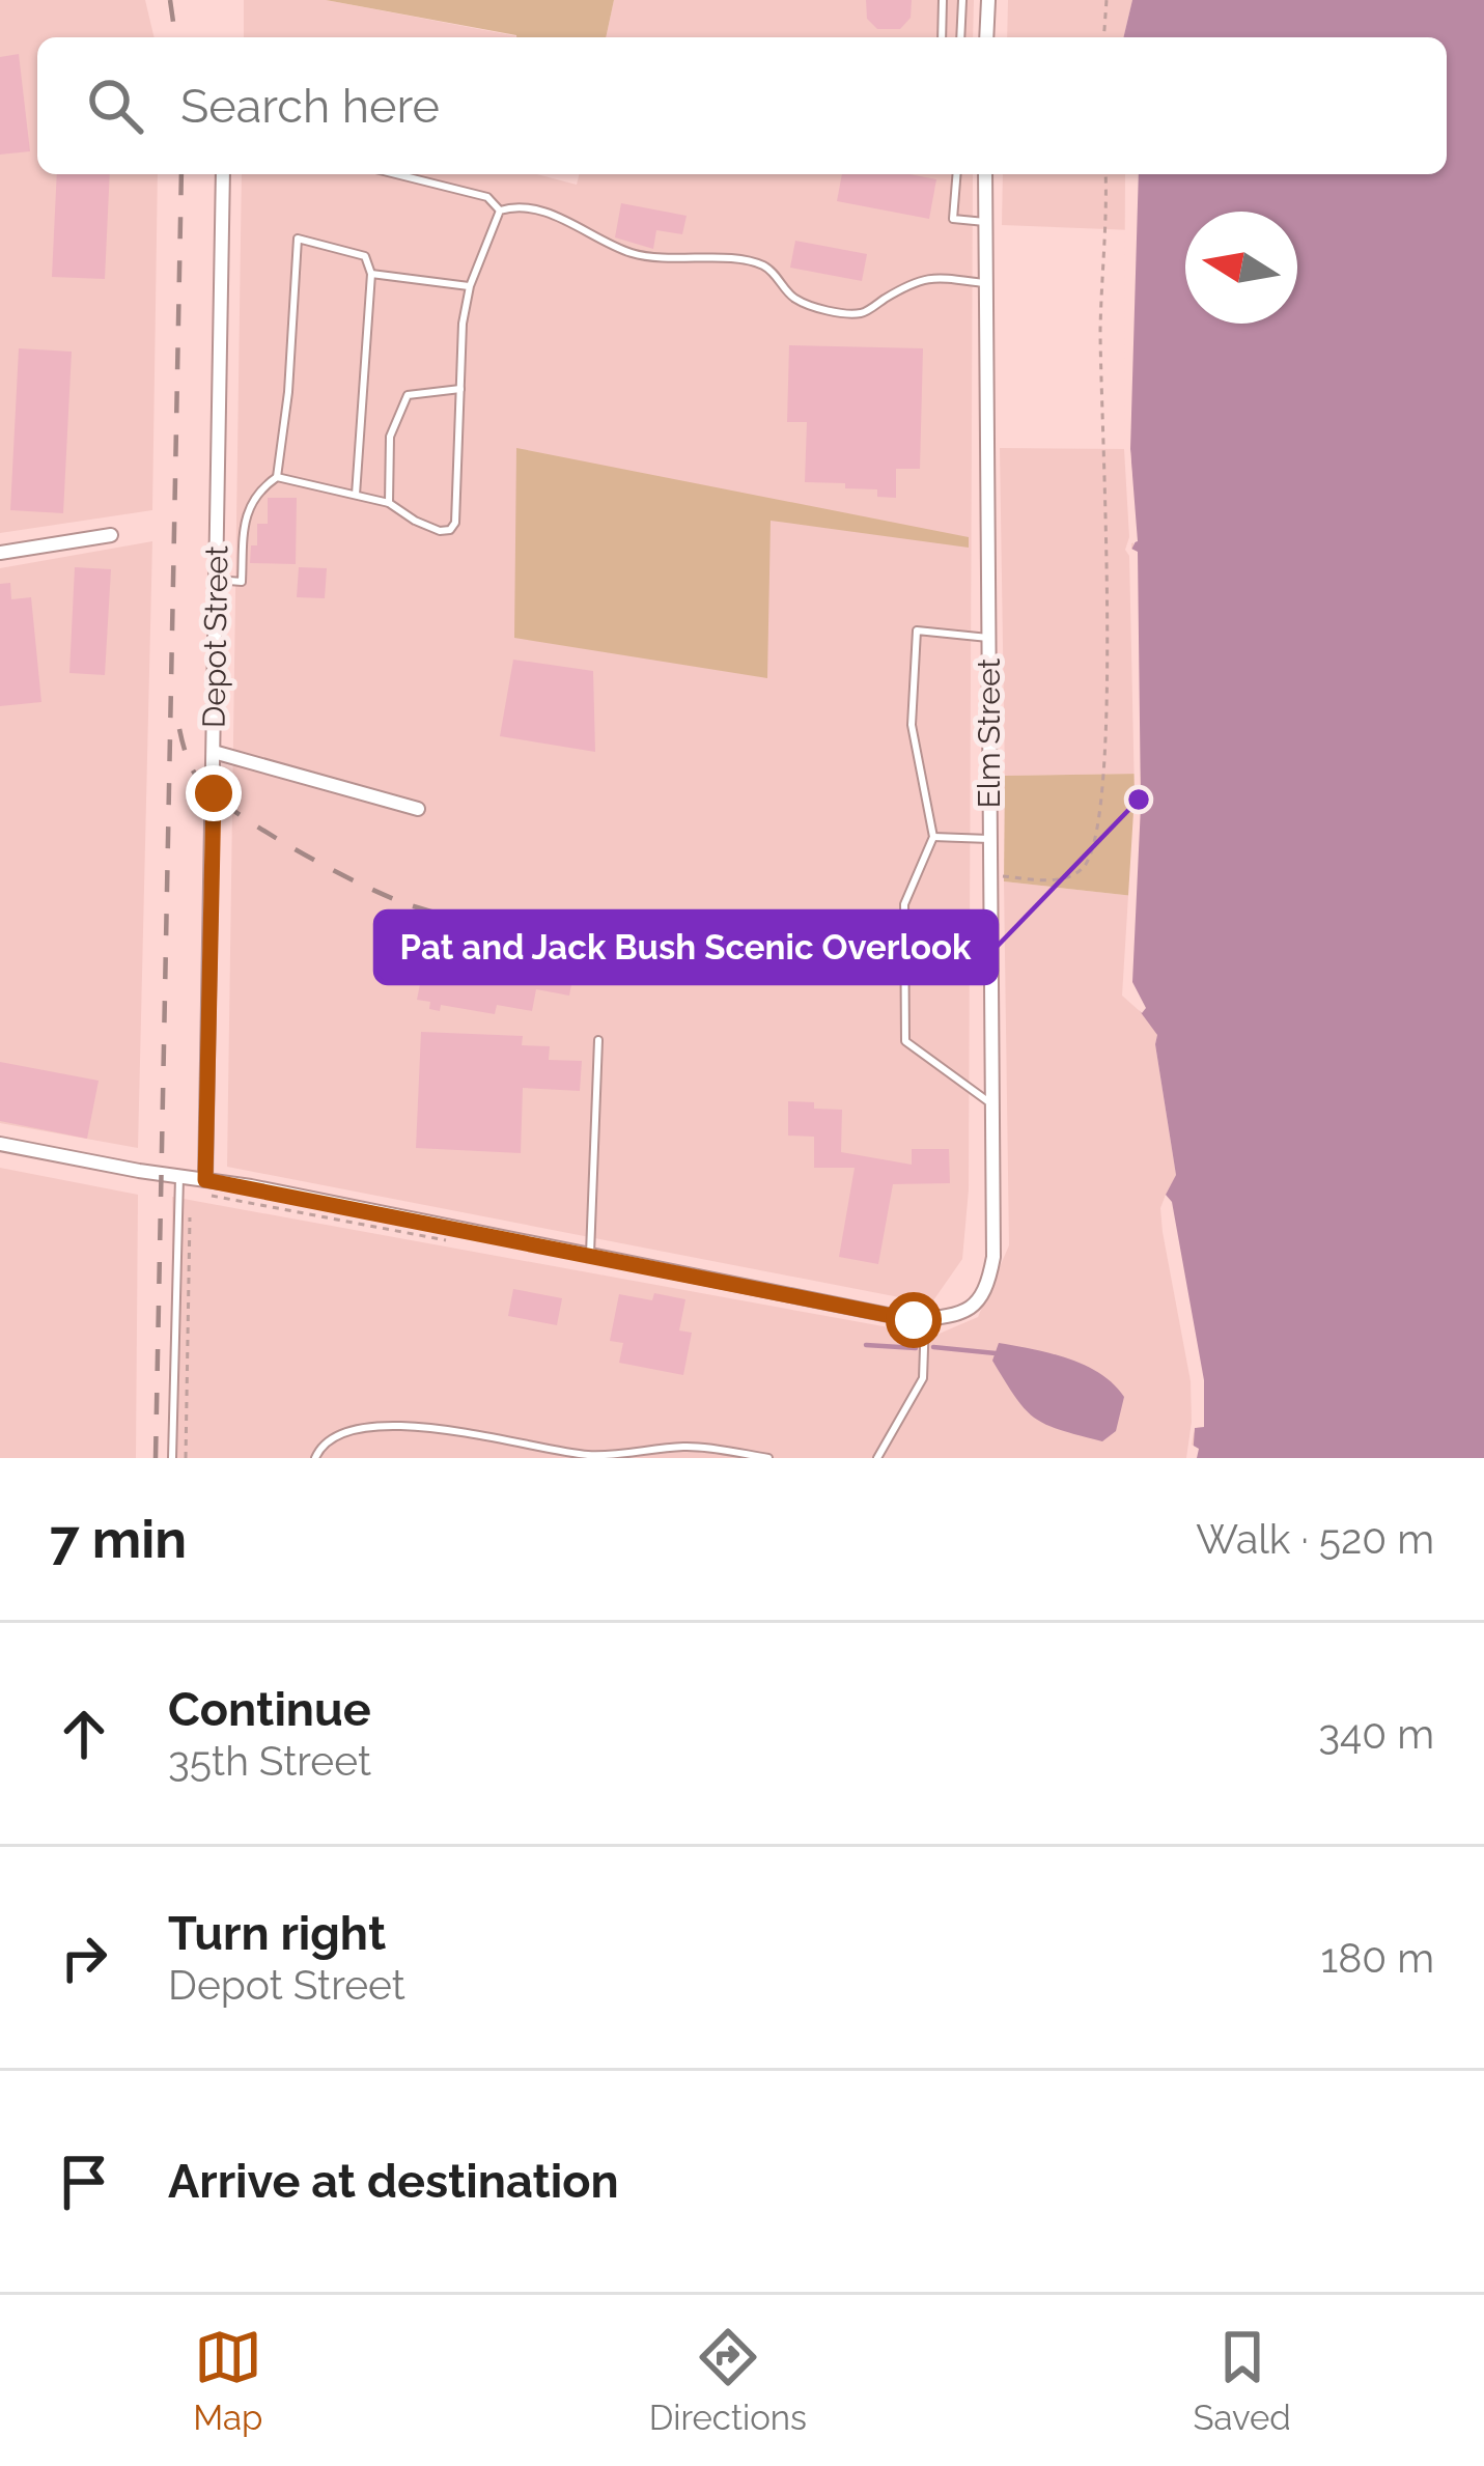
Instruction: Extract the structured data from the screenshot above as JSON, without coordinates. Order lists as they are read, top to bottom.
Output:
{
  "streets": {
    "street": ["Depot Street", "Elm Street"]
  },
  "places": ["Pat and Jack Bush Scenic Overlook"],
  "north": "left",
  "page": {
    "search": "Search here",
    "heading": ["7 min", "Walk · 520 m"],
    "list": [
      ["Continue", "35th Street", "340 m"],
      ["Turn right", "Depot Street", "180 m"],
      "Arrive at destination"
    ],
    "nav": ["Map", "Directions", "Saved"]
  }
}
